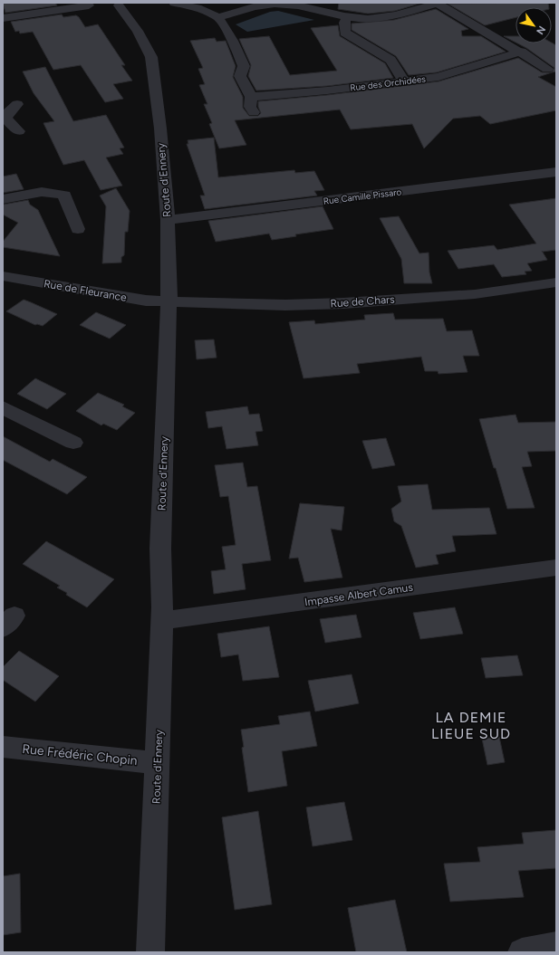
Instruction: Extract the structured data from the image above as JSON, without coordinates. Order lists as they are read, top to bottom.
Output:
{
  "streets": {
    "street": [
      "Rue des Orchidées",
      "Route d'Ennery",
      "Rue Camille Pissaro",
      "Rue de Fleurance",
      "Rue de Chars",
      "Impasse Albert Camus",
      "Rue Frédéric Chopin"
    ]
  },
  "crossings": [
    ["Route d'Ennery", "Rue Camille Pissaro"],
    ["Route d'Ennery", "Rue de Fleurance"],
    ["Route d'Ennery", "Rue de Chars"],
    ["Route d'Ennery", "Impasse Albert Camus"],
    ["Route d'Ennery", "Rue Frédéric Chopin"],
    ["Rue de Fleurance", "Rue de Chars"]
  ],
  "districts": ["LA DEMIE LIEUE SUD"],
  "north": "bottom right"
}
